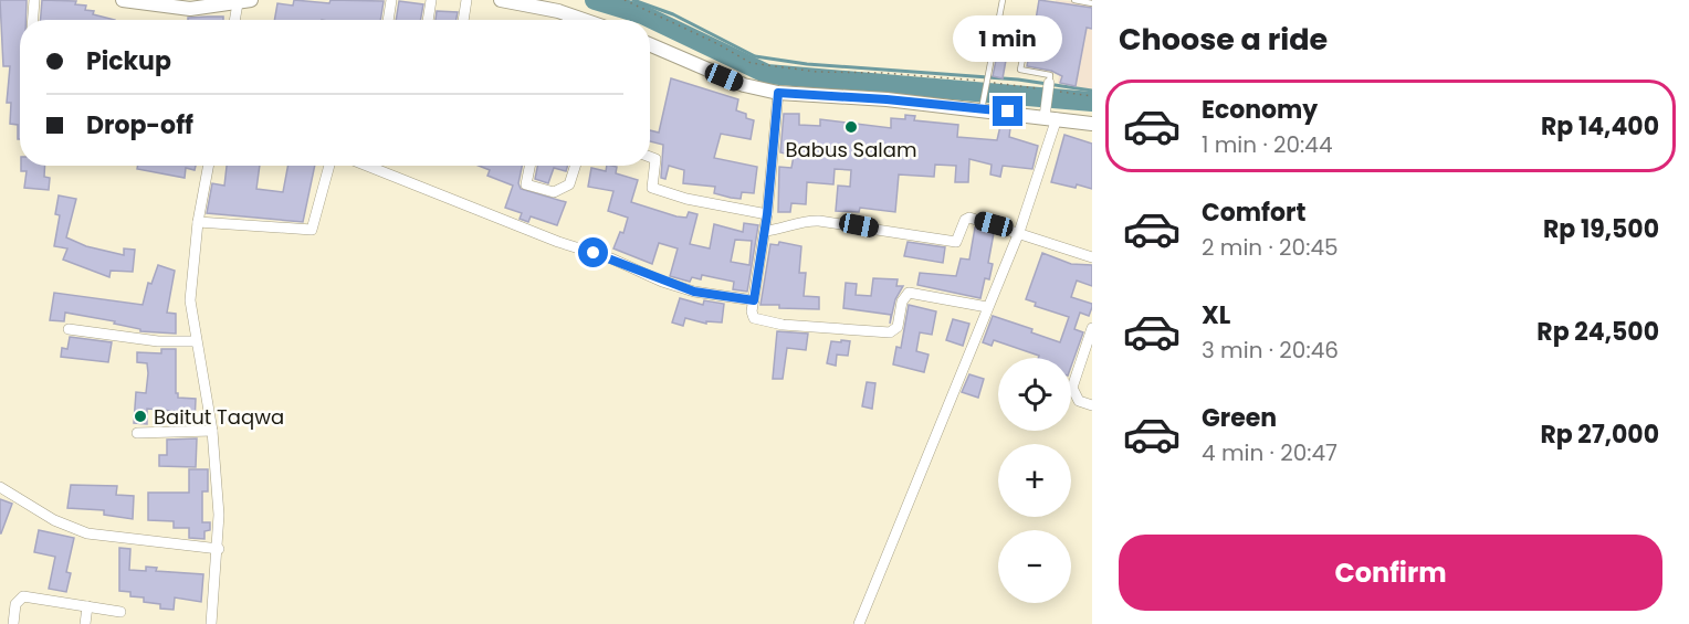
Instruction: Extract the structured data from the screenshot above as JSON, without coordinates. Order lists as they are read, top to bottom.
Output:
{
  "places": ["Babus Salam", "Baitut Taqwa"],
  "page": {
    "heading": "Choose a ride",
    "bubble": "1 min",
    "banner": ["Pickup", "Drop-off"],
    "list": [
      {
        "name": "Economy",
        "note": "1 min · 20:44",
        "value": "Rp 14,400"
      },
      {
        "name": "Comfort",
        "note": "2 min · 20:45",
        "value": "Rp 19,500"
      },
      {
        "name": "XL",
        "note": "3 min · 20:46",
        "value": "Rp 24,500"
      },
      {
        "name": "Green",
        "note": "4 min · 20:47",
        "value": "Rp 27,000"
      }
    ],
    "map_buttons": ["+", "−"],
    "buttons": "Confirm"
  }
}
